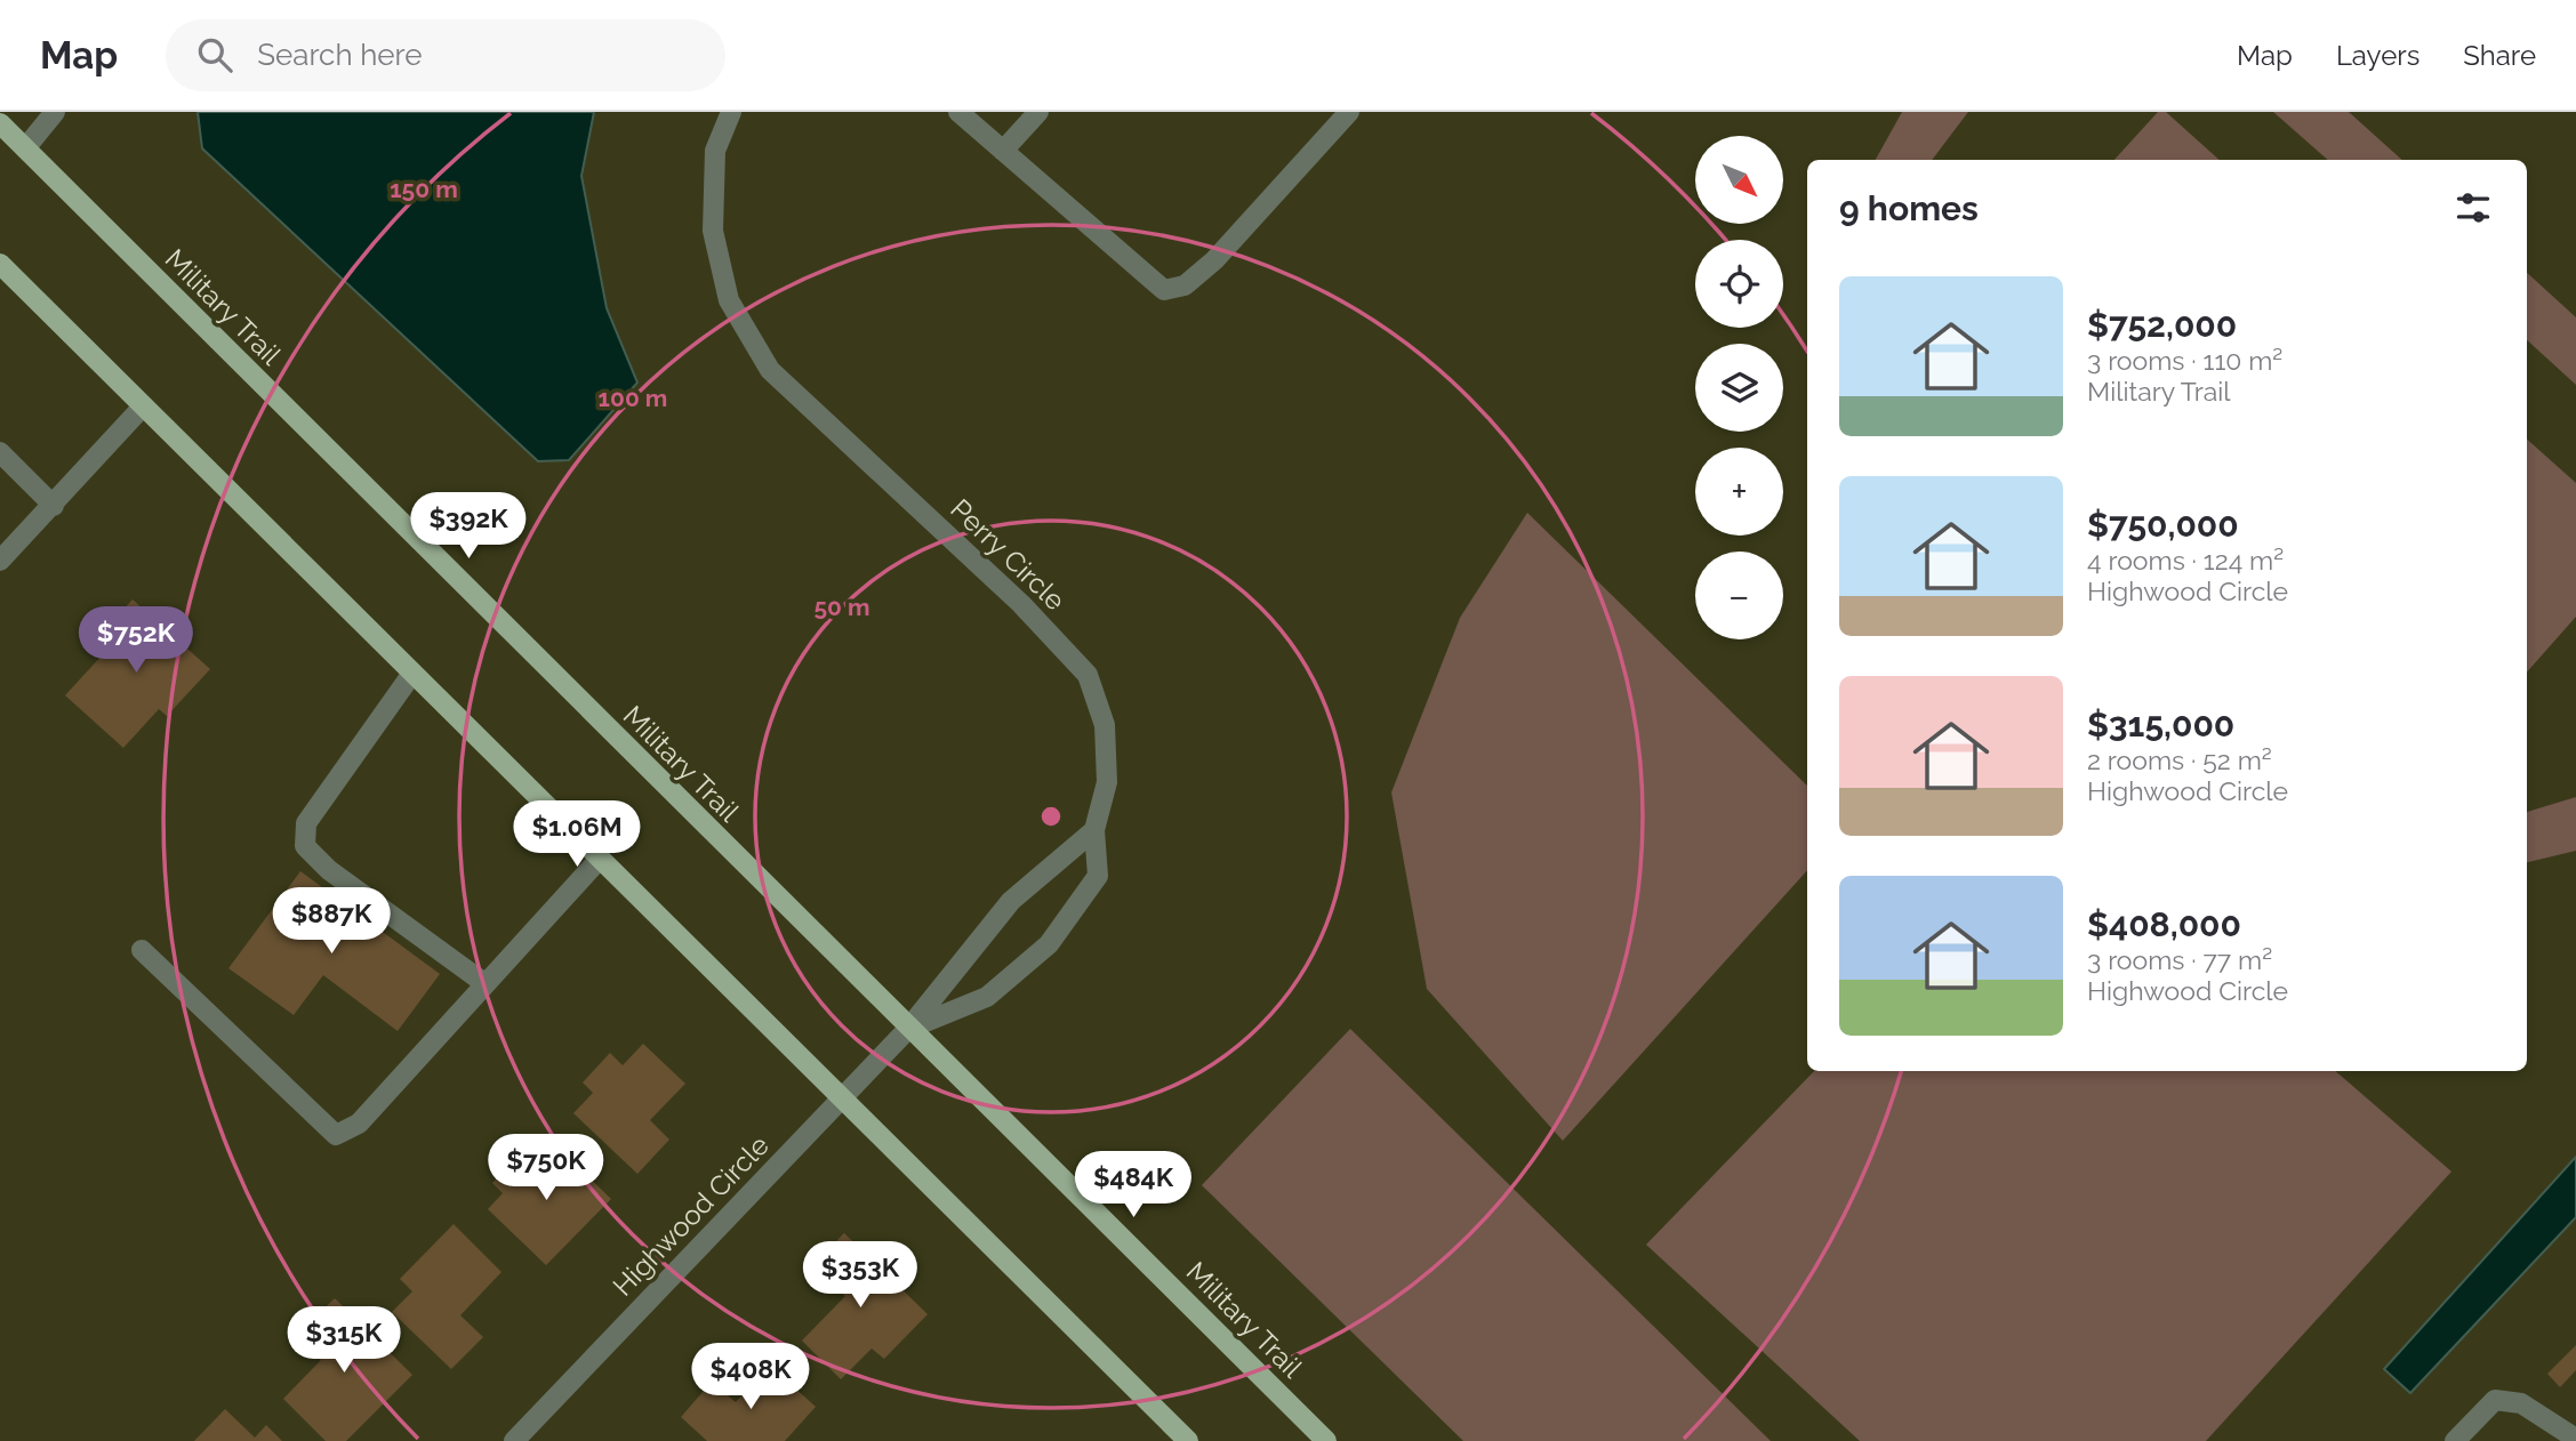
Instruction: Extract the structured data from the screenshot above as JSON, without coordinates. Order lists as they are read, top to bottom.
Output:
{
  "streets": {
    "main road": ["Military Trail"],
    "street": ["Perry Circle", "Highwood Circle"]
  },
  "crossings": [
    ["Military Trail", "Perry Circle"],
    ["Military Trail", "Highwood Circle"],
    ["Perry Circle", "Highwood Circle"]
  ],
  "north": "bottom right",
  "page": {
    "header": "Map",
    "search": "Search here",
    "nav": ["Map", "Layers", "Share"],
    "map_buttons": ["+", "−"],
    "heading": "9 homes",
    "list": [
      {
        "name": "$752,000",
        "note": "3 rooms · 110 m² · Military Trail"
      },
      {
        "name": "$750,000",
        "note": "4 rooms · 124 m² · Highwood Circle"
      },
      {
        "name": "$315,000",
        "note": "2 rooms · 52 m² · Highwood Circle"
      },
      {
        "name": "$408,000",
        "note": "3 rooms · 77 m² · Highwood Circle"
      }
    ],
    "price": [
      "$392K",
      "$752K",
      "$1.06M",
      "$887K",
      "$750K",
      "$484K",
      "$353K",
      "$315K",
      "$408K"
    ]
  },
  "rings": ["150 m", "100 m", "50 m"]
}
